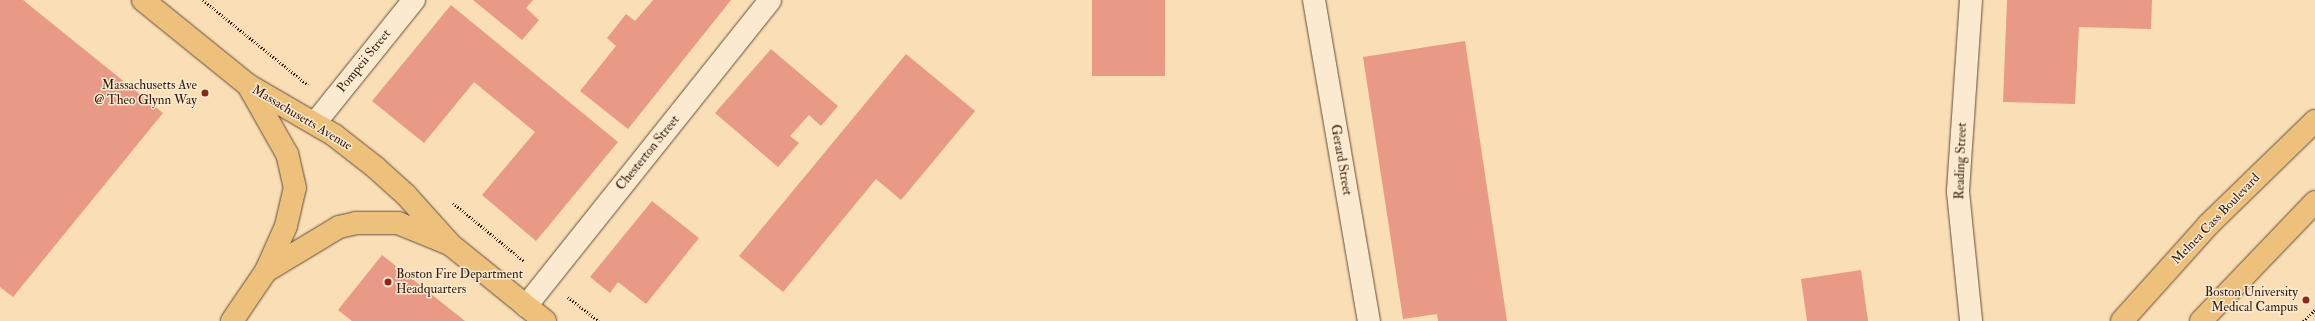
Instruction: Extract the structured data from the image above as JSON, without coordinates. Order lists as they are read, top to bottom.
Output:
{
  "streets": {
    "main road": ["Massachusetts Avenue", "Melnea Cass Boulevard"],
    "street": [
      "Pompeii Street",
      "Chesterton Street",
      "Gerard Street",
      "Reading Street"
    ]
  },
  "crossings": [
    ["Pompeii Street", "Massachusetts Avenue"],
    ["Massachusetts Avenue", "Chesterton Street"]
  ],
  "places": ["Massachusetts Ave @ Theo Glynn Way", "Boston Fire Department Headquarters", "Boston University Medical Campus"]
}
